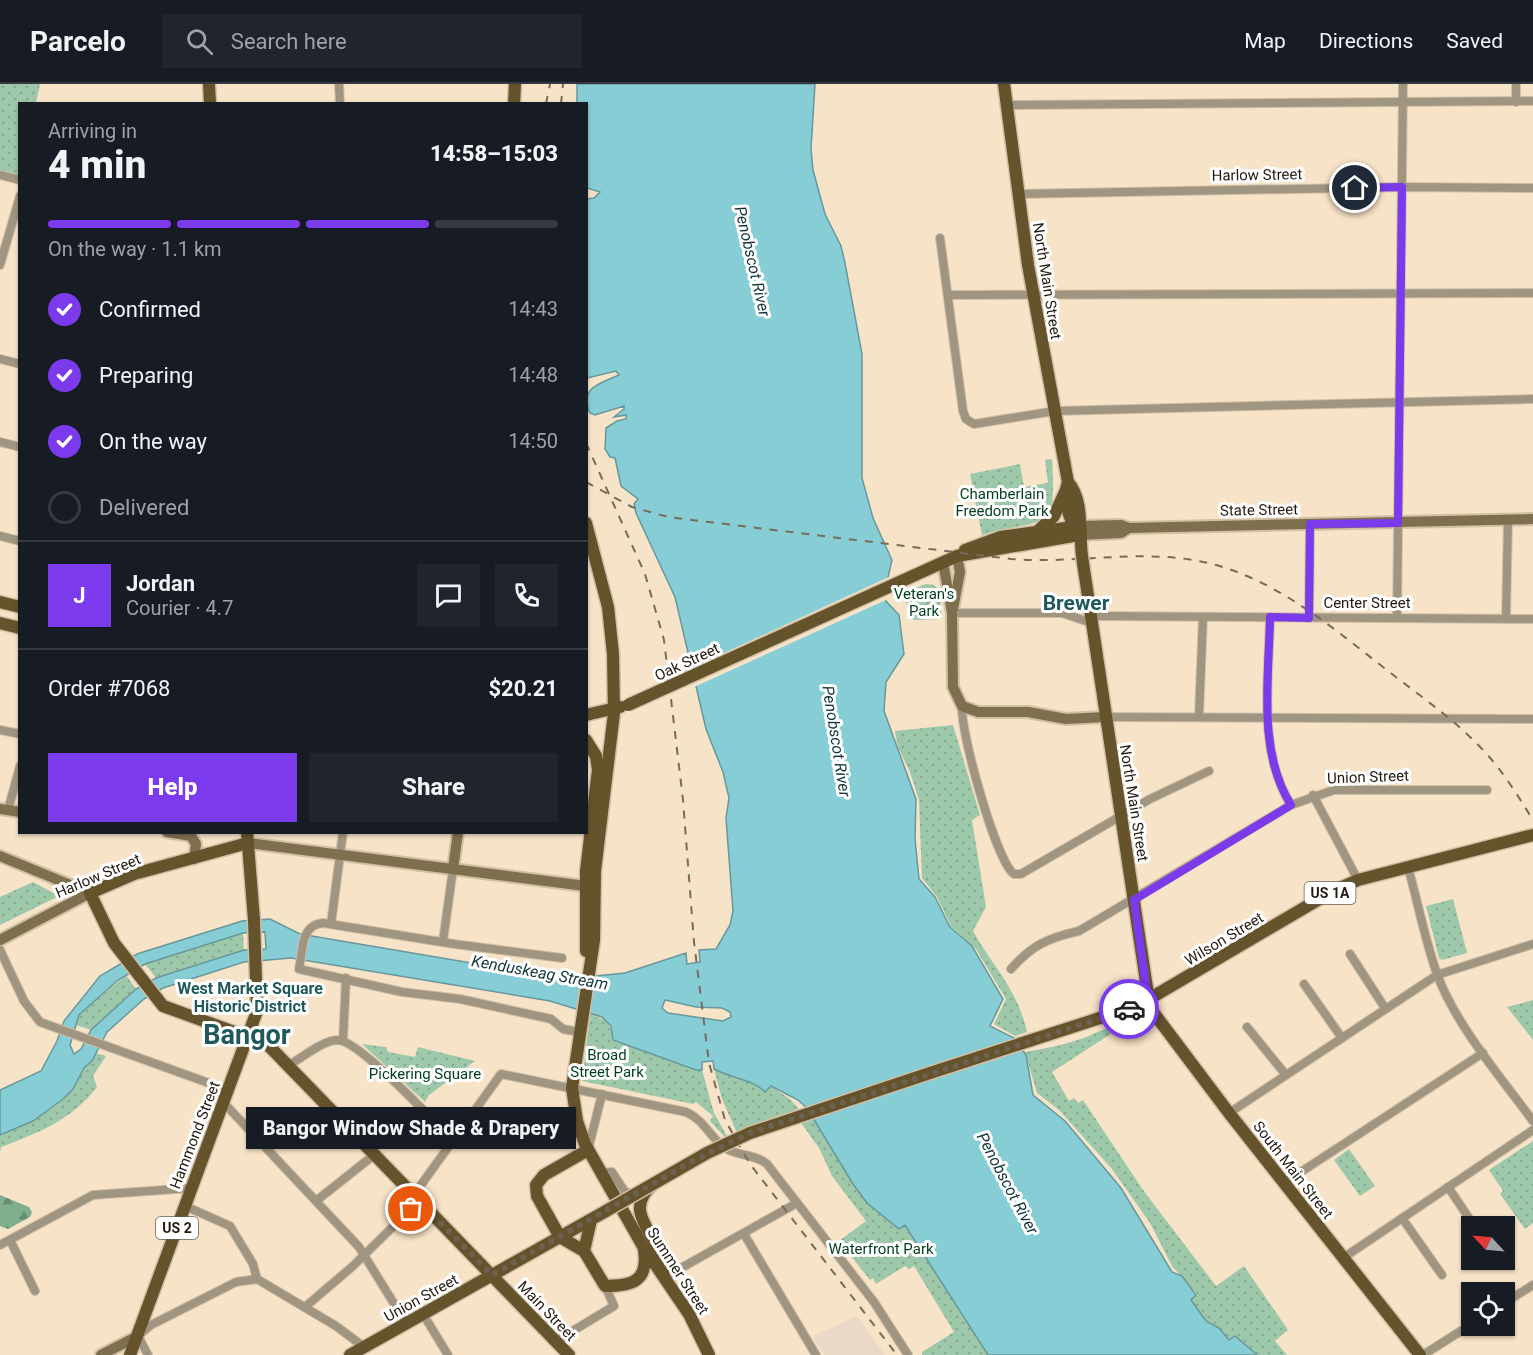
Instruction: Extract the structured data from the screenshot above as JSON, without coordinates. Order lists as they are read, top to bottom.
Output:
{
  "streets": {
    "main road": [
      "Harlow Street",
      "North Main Street",
      "State Street",
      "Oak Street",
      "Union Street",
      "US 1A",
      "Wilson Street",
      "Hammond Street",
      "South Main Street",
      "US 2",
      "Summer Street",
      "Main Street"
    ],
    "street": ["Center Street"]
  },
  "crossings": [
    ["Harlow Street", "North Main Street"],
    ["Harlow Street", "Hammond Street"],
    ["Harlow Street", "Main Street"],
    ["North Main Street", "State Street"],
    ["North Main Street", "Center Street"],
    ["North Main Street", "Union Street"],
    ["North Main Street", "Wilson Street"],
    ["North Main Street", "South Main Street"],
    ["State Street", "Oak Street"],
    ["Union Street", "Wilson Street"],
    ["Union Street", "Main Street"],
    ["Wilson Street", "South Main Street"],
    ["Hammond Street", "Main Street"]
  ],
  "districts": ["Brewer", "West Market Square Historic District", "Bangor"],
  "water": ["Penobscot River", "Kenduskeag Stream"],
  "parks": [
    "Chamberlain Freedom Park",
    "Veteran's Park",
    "Broad Street Park",
    "Pickering Square",
    "Waterfront Park"
  ],
  "places": ["Bangor Window Shade & Drapery"],
  "north": "top left",
  "page": {
    "header": "Parcelo",
    "search": "Search here",
    "nav": ["Map", "Directions", "Saved"],
    "heading": ["4 min", "Arriving in", "14:58–15:03"],
    "panel": [
      "Jordan",
      "Courier · 4.7",
      "Order #7068",
      "$20.21"
    ],
    "bar": "On the way · 1.1 km",
    "list": [
      ["Confirmed", "14:43"],
      ["Preparing", "14:48"],
      ["On the way", "14:50"],
      "Delivered"
    ],
    "round": "J",
    "buttons": ["Help", "Share"],
    "bubble": "Bangor Window Shade & Drapery"
  }
}
